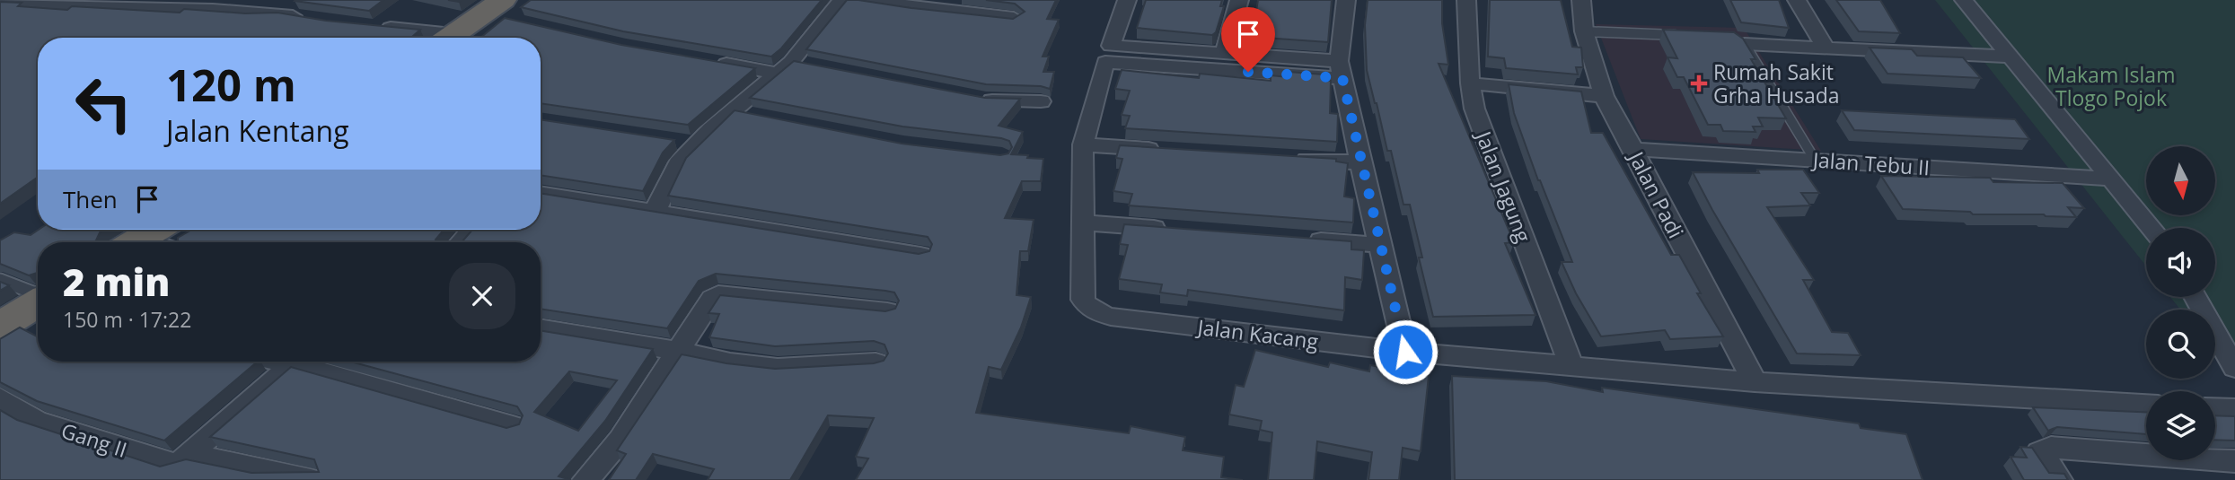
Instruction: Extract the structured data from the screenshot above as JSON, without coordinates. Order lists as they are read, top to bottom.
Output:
{
  "streets": {
    "street": [
      "Jalan Tebu II",
      "Jalan Jagung",
      "Jalan Padi",
      "Jalan Kacang",
      "Gang II"
    ]
  },
  "crossings": [
    ["Jalan Tebu II", "Jalan Padi"],
    ["Jalan Jagung", "Jalan Kacang"],
    ["Jalan Padi", "Jalan Kacang"]
  ],
  "parks": ["Makam Islam Tlogo Pojok"],
  "places": {
    "health": ["Rumah Sakit Grha Husada"]
  },
  "north": "bottom",
  "page": {
    "turn": ["120 m", "Jalan Kentang"],
    "then": "Then",
    "heading": ["2 min", "150 m · 17:22"]
  }
}
